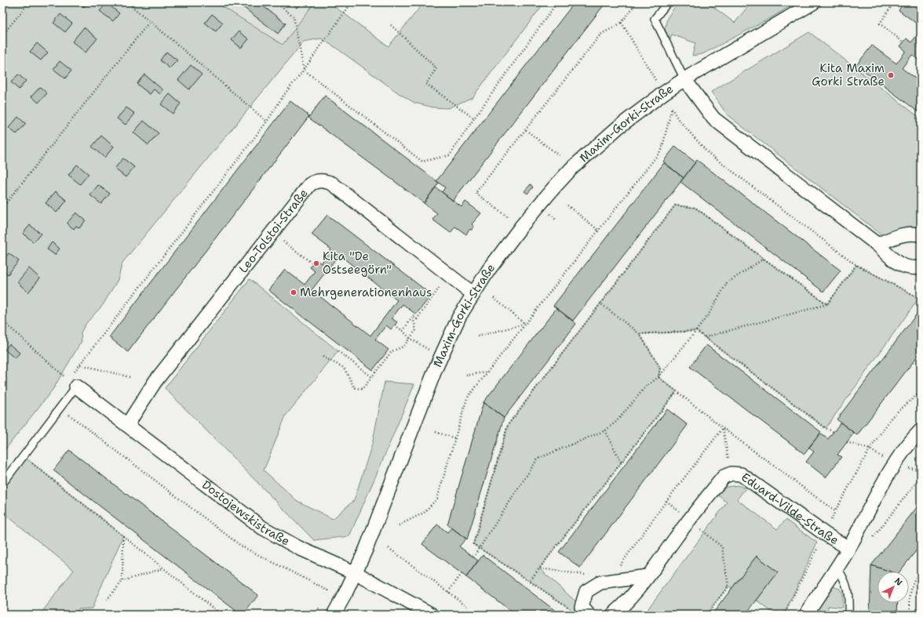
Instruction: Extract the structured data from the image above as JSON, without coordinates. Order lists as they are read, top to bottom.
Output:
{
  "streets": {
    "street": [
      "Maxim-Gorki-Straße",
      "Leo-Tolstoi-Straße",
      "Eduard-Vilde-Straße",
      "Dostojewskistraße"
    ]
  },
  "crossings": [
    ["Maxim-Gorki-Straße", "Leo-Tolstoi-Straße"],
    ["Maxim-Gorki-Straße", "Dostojewskistraße"],
    ["Leo-Tolstoi-Straße", "Dostojewskistraße"]
  ],
  "places": ["Kita Maxim Gorki Straße", "Kita \"De Ostseegörn\"", "Mehrgenerationenhaus"],
  "north": "top right"
}
